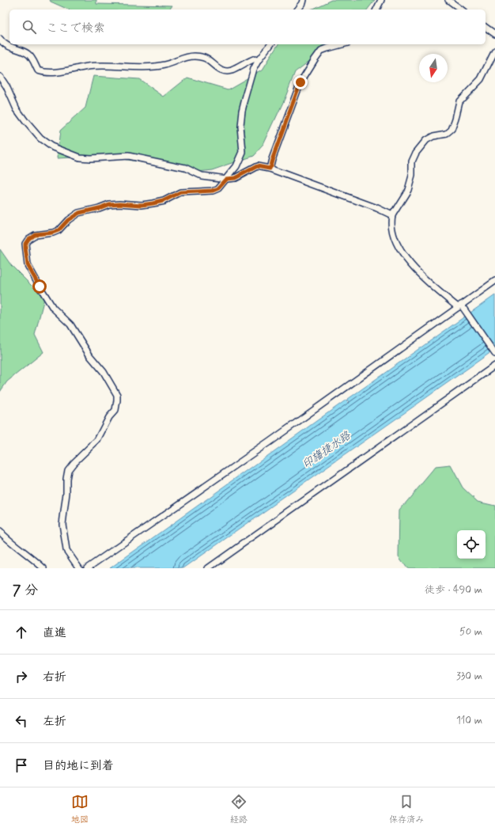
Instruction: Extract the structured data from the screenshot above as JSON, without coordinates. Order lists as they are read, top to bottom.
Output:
{
  "water": ["印旛捷水路"],
  "north": "bottom",
  "page": {
    "search": "ここで検索",
    "heading": ["7 分", "徒歩 · 490 m"],
    "list": [
      ["直進", "50 m"],
      ["右折", "330 m"],
      ["左折", "110 m"],
      "目的地に到着"
    ],
    "nav": ["地図", "経路", "保存済み"]
  }
}
